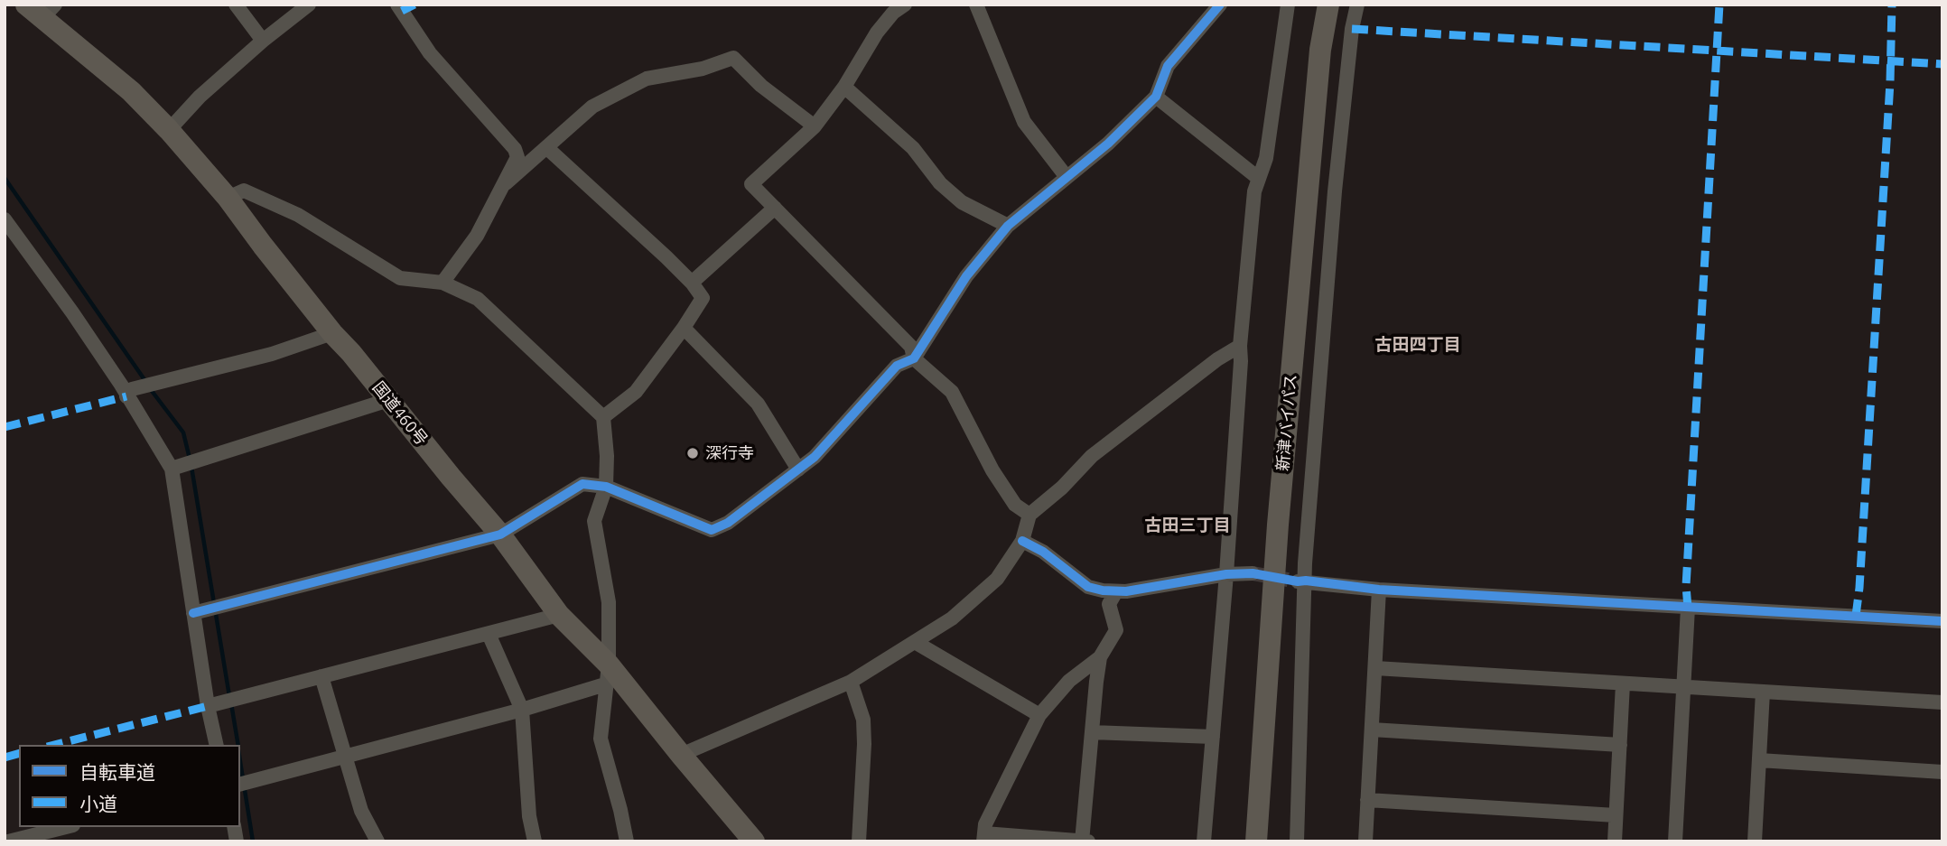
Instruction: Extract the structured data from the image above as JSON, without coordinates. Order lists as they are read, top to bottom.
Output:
{
  "streets": {
    "highway": ["国道460号", "新津バイパス"]
  },
  "districts": ["古田四丁目", "古田三丁目"],
  "places": ["深行寺"],
  "legend": ["自転車道", "小道"]
}
